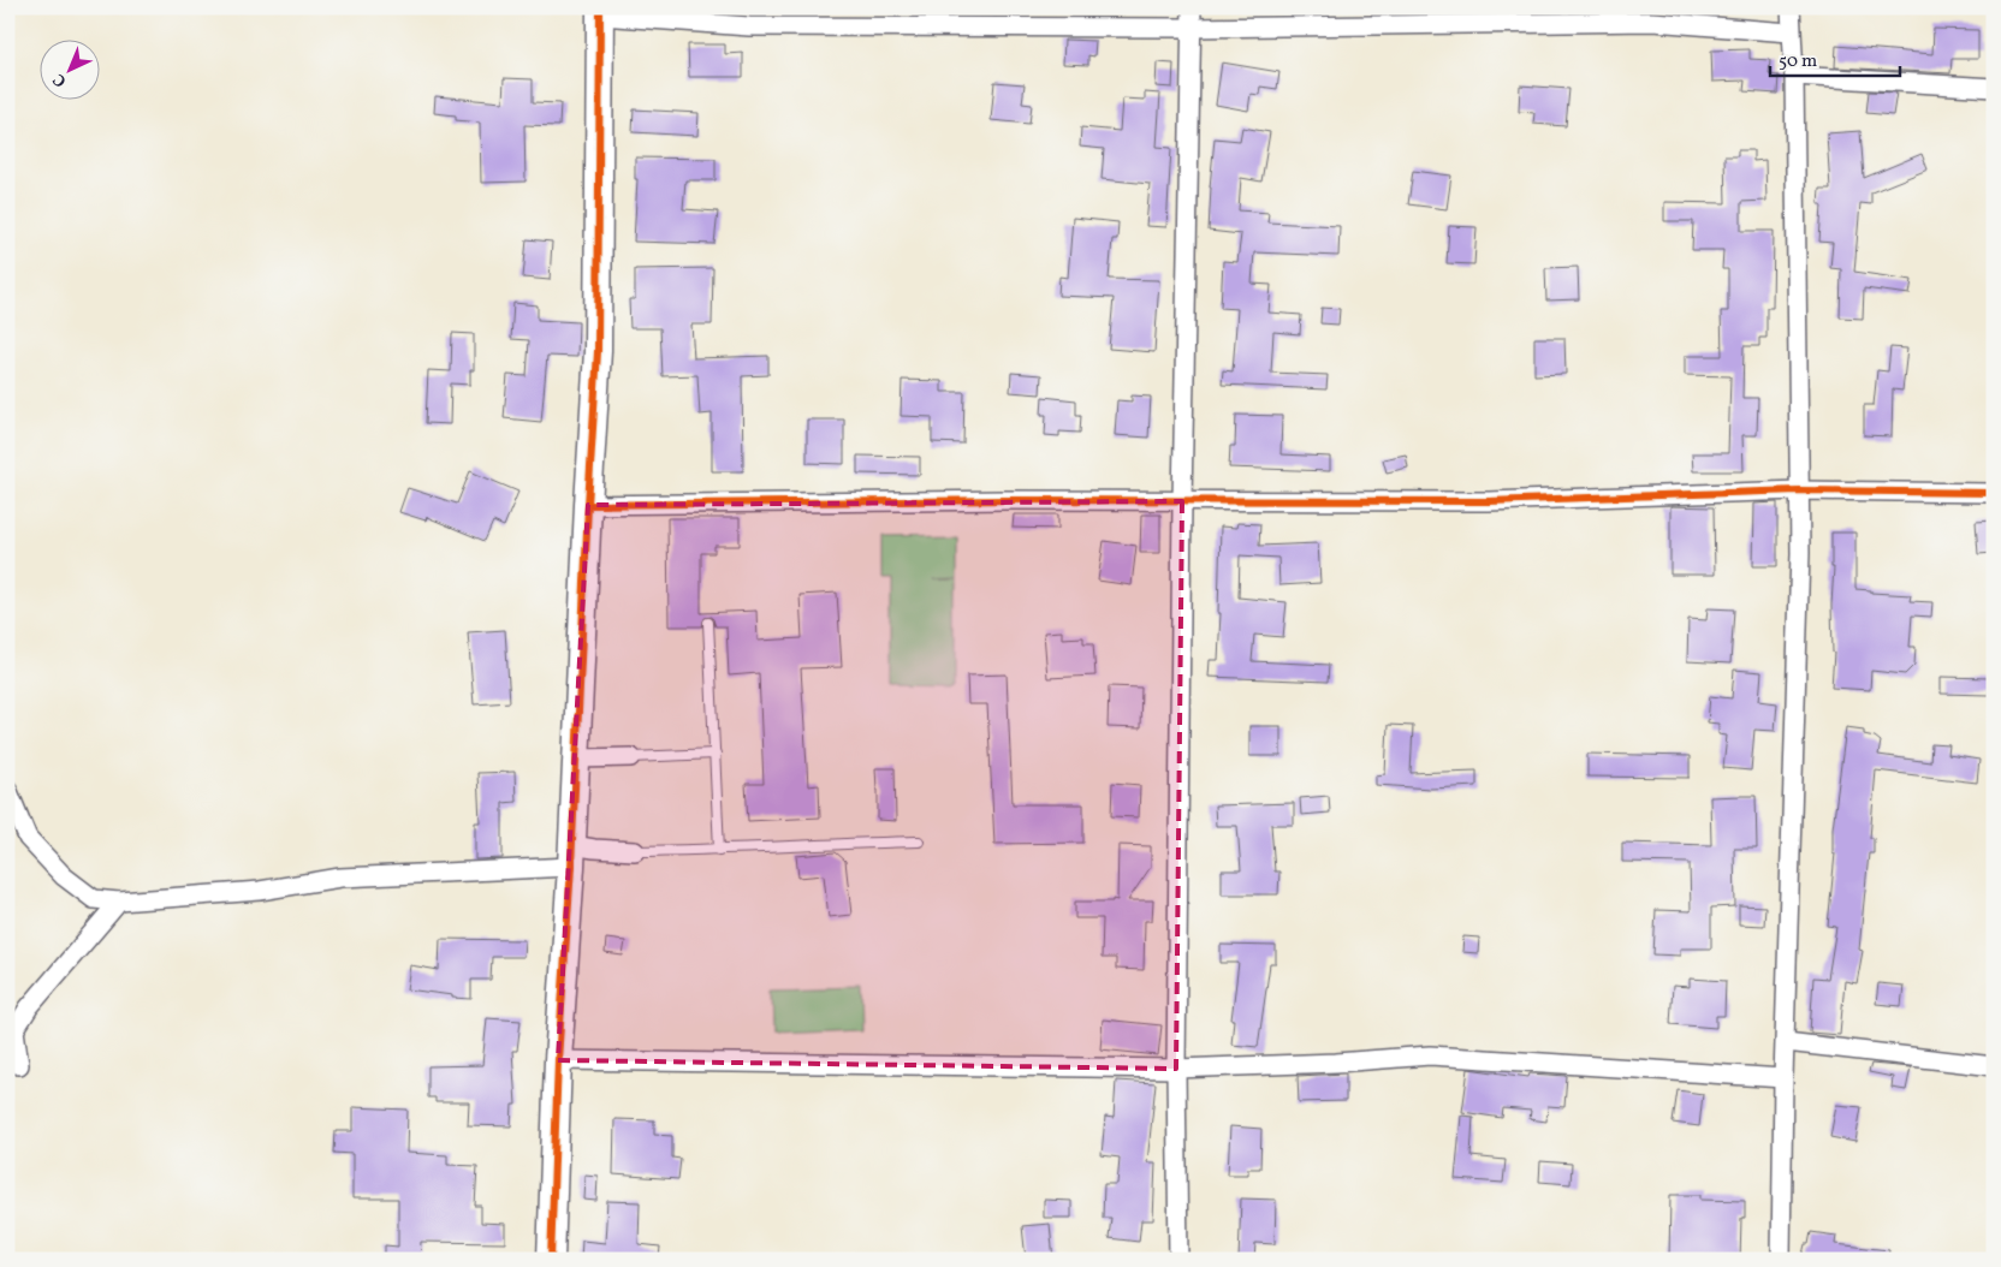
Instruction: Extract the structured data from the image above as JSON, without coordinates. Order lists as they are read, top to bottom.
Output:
{
  "scale_bar": "50 m",
  "north": "bottom left"
}
